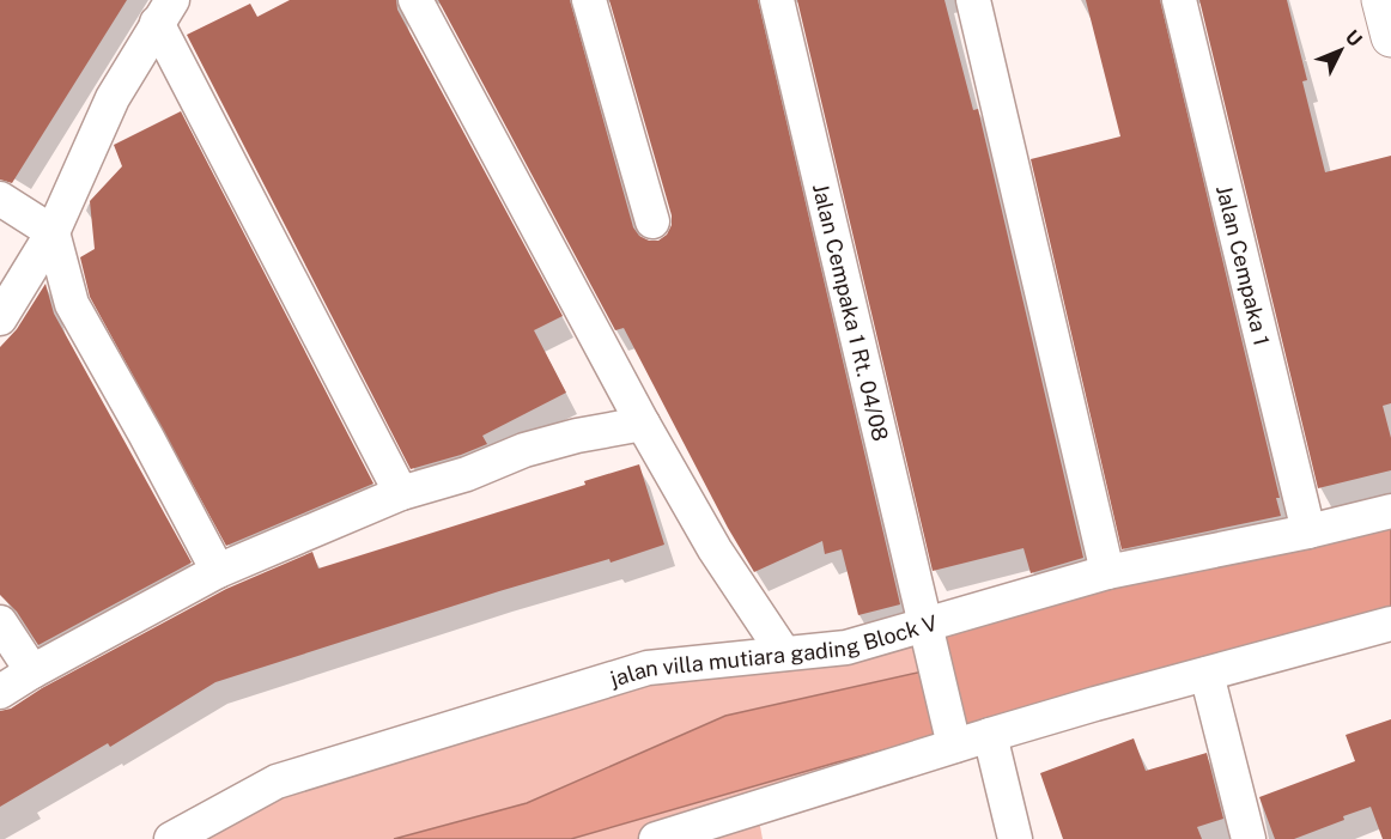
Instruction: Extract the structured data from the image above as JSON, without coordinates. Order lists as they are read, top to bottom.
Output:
{
  "streets": {
    "street": ["Jalan Cempaka 1", "Jalan Cempaka 1 Rt. 04/08", "jalan villa mutiara gading Block V"]
  },
  "crossings": [
    ["Jalan Cempaka 1", "jalan villa mutiara gading Block V"],
    ["Jalan Cempaka 1 Rt. 04/08", "jalan villa mutiara gading Block V"]
  ],
  "north": "top right"
}
